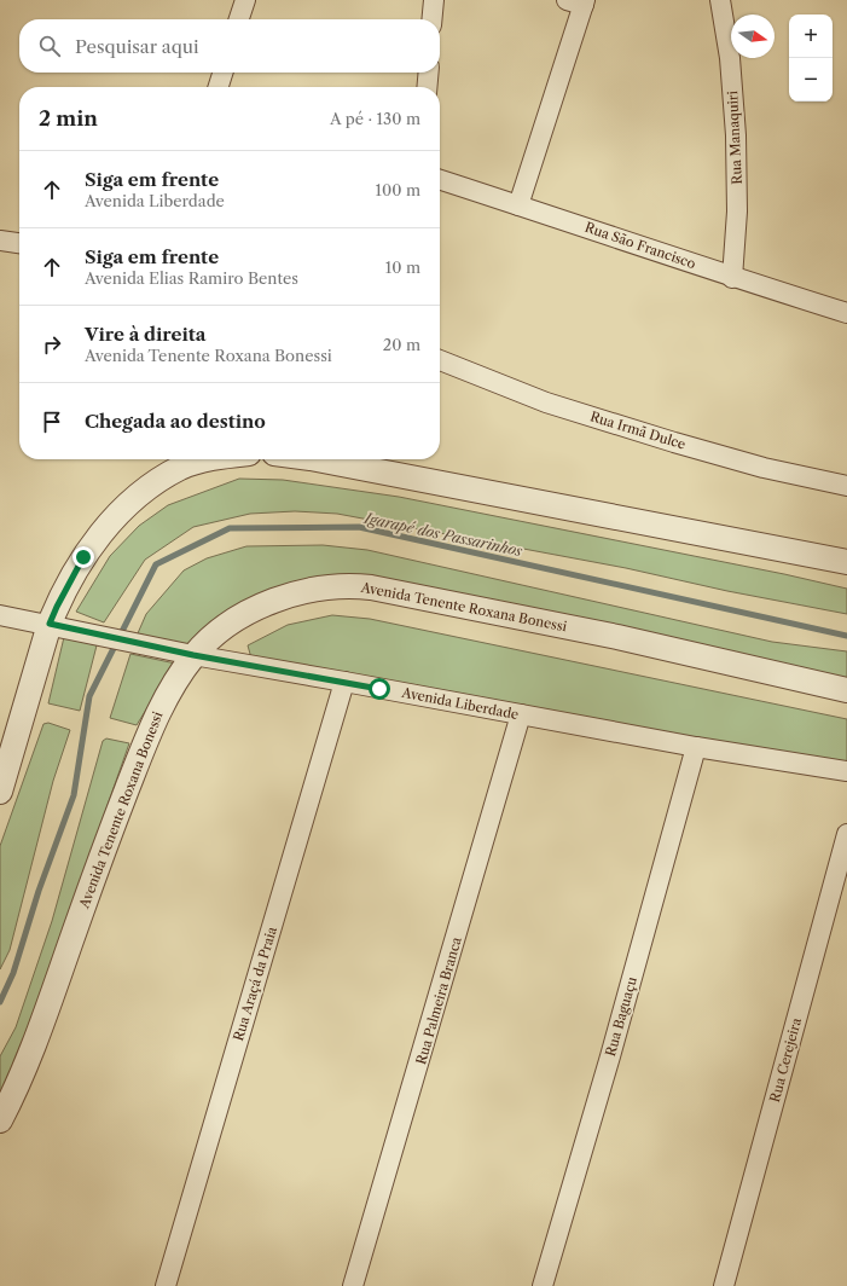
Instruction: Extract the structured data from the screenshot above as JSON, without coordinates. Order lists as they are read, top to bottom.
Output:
{
  "streets": {
    "street": [
      "Rua Manaquiri",
      "Rua São Francisco",
      "Rua Irmã Dulce",
      "Avenida Tenente Roxana Bonessi",
      "Avenida Liberdade",
      "Rua Araçá da Praia",
      "Rua Palmeira Branca",
      "Rua Baguaçu",
      "Rua Cerejeira"
    ]
  },
  "crossings": [
    ["Rua Manaquiri", "Rua São Francisco"],
    ["Avenida Tenente Roxana Bonessi", "Avenida Liberdade"],
    ["Avenida Liberdade", "Rua Araçá da Praia"],
    ["Avenida Liberdade", "Rua Palmeira Branca"],
    ["Avenida Liberdade", "Rua Baguaçu"]
  ],
  "water": ["Igarapé dos Passarinhos"],
  "north": "right",
  "page": {
    "map_buttons": ["+", "−"],
    "search": "Pesquisar aqui",
    "heading": ["2 min", "A pé · 130 m"],
    "list": [
      ["Siga em frente", "Avenida Liberdade", "100 m"],
      ["Siga em frente", "Avenida Elias Ramiro Bentes", "10 m"],
      ["Vire à direita", "Avenida Tenente Roxana Bonessi", "20 m"],
      "Chegada ao destino"
    ]
  }
}
